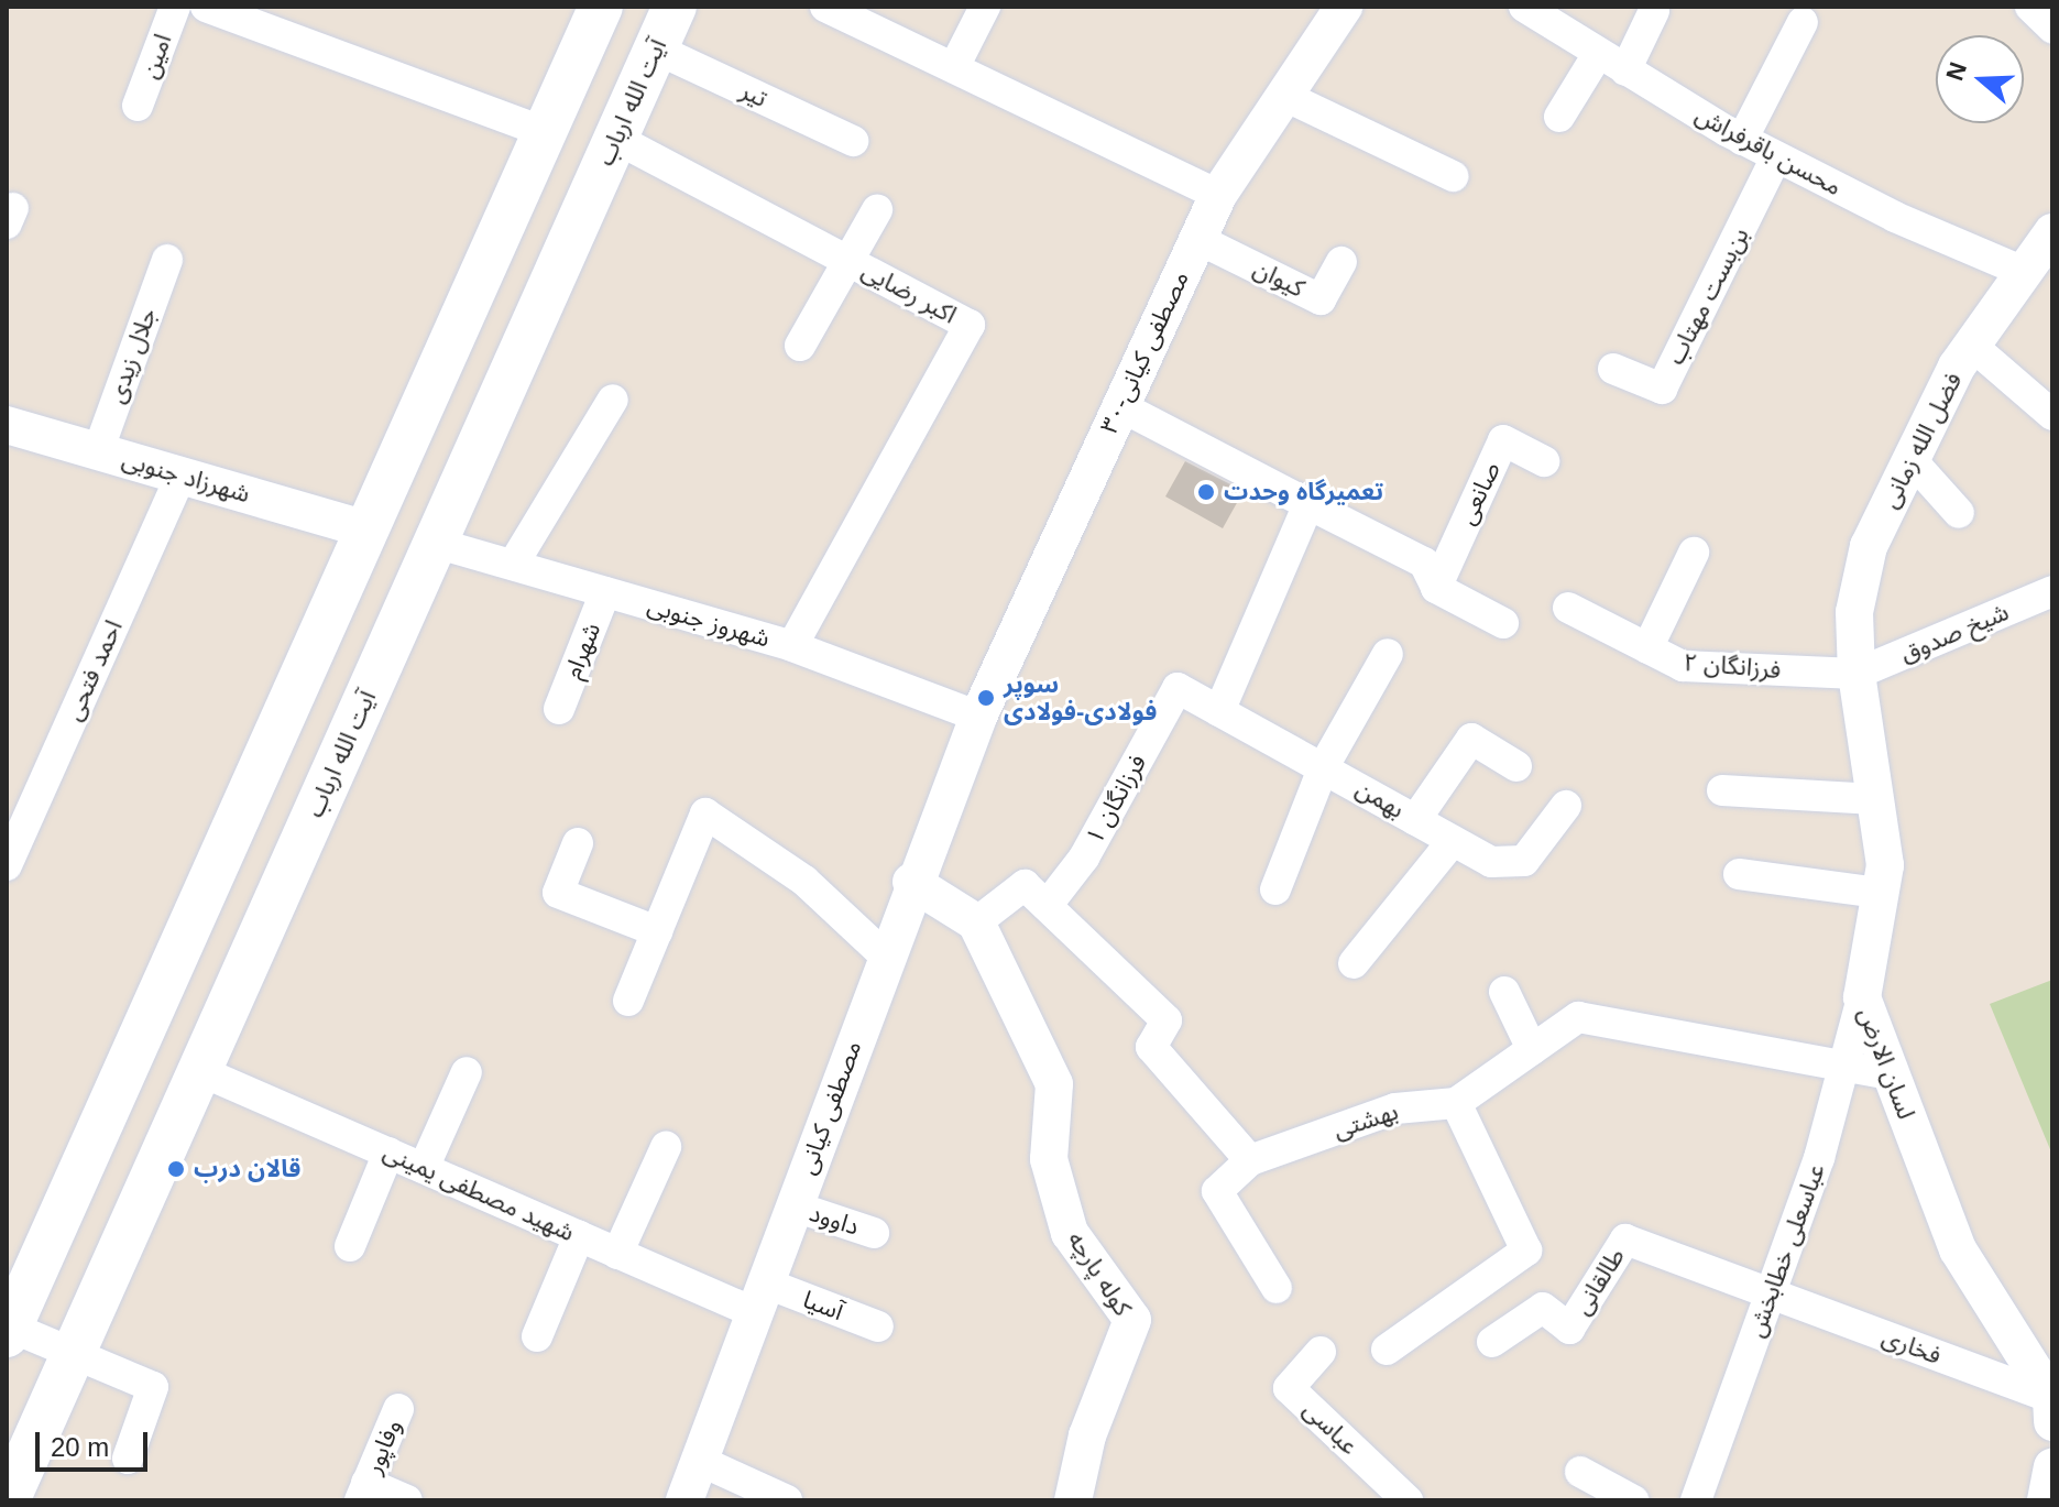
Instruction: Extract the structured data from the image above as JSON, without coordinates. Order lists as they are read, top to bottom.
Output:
{
  "streets": {
    "main road": ["آیت الله ارباب"],
    "street": [
      "امین",
      "تیر",
      "محسن باقرفراش",
      "کیوان",
      "اکبر رضایی",
      "بن‌بست مهتاب",
      "۳۰-مصطفی کیانی",
      "جلال زیدی",
      "فضل الله زمانی",
      "شهرزاد جنوبی",
      "صانعی",
      "شهروز جنوبی",
      "شیخ صدوق",
      "شهرام",
      "فرزانگان ۲",
      "احمد فتحی",
      "فرزانگان ۱",
      "بهمن",
      "لسان الارض",
      "مصطفی کیانی",
      "بهشتی",
      "شهید مصطفی یمینی",
      "داوود",
      "عباسعلی خطابخش",
      "کوله پارچه",
      "طالقانی",
      "آسیا",
      "فخاری",
      "عباسی",
      "وفاپور"
    ]
  },
  "crossings": [
    ["تیر", "آیت الله ارباب"],
    ["آیت الله ارباب", "اکبر رضایی"],
    ["آیت الله ارباب", "شهروز جنوبی"],
    ["آیت الله ارباب", "شهید مصطفی یمینی"],
    ["محسن باقرفراش", "بن‌بست مهتاب"],
    ["محسن باقرفراش", "فضل الله زمانی"],
    ["کیوان", "۳۰-مصطفی کیانی"],
    ["اکبر رضایی", "شهروز جنوبی"],
    ["۳۰-مصطفی کیانی", "شهروز جنوبی"],
    ["۳۰-مصطفی کیانی", "مصطفی کیانی"],
    ["جلال زیدی", "شهرزاد جنوبی"],
    ["فضل الله زمانی", "شیخ صدوق"],
    ["فضل الله زمانی", "فرزانگان ۲"],
    ["فضل الله زمانی", "لسان الارض"],
    ["شهرزاد جنوبی", "احمد فتحی"],
    ["شهروز جنوبی", "شهرام"],
    ["شهروز جنوبی", "مصطفی کیانی"],
    ["شیخ صدوق", "فرزانگان ۲"],
    ["شیخ صدوق", "لسان الارض"],
    ["فرزانگان ۲", "لسان الارض"],
    ["فرزانگان ۱", "بهمن"],
    ["لسان الارض", "عباسعلی خطابخش"],
    ["لسان الارض", "فخاری"],
    ["مصطفی کیانی", "شهید مصطفی یمینی"],
    ["مصطفی کیانی", "داوود"],
    ["مصطفی کیانی", "آسیا"],
    ["شهید مصطفی یمینی", "آسیا"],
    ["عباسعلی خطابخش", "طالقانی"],
    ["عباسعلی خطابخش", "فخاری"],
    ["طالقانی", "فخاری"]
  ],
  "places": ["تعمیرگاه وحدت", "سوپر فولادی-فولادی", "قالان درب"],
  "scale_bar": "20 m",
  "north": "left"
}
